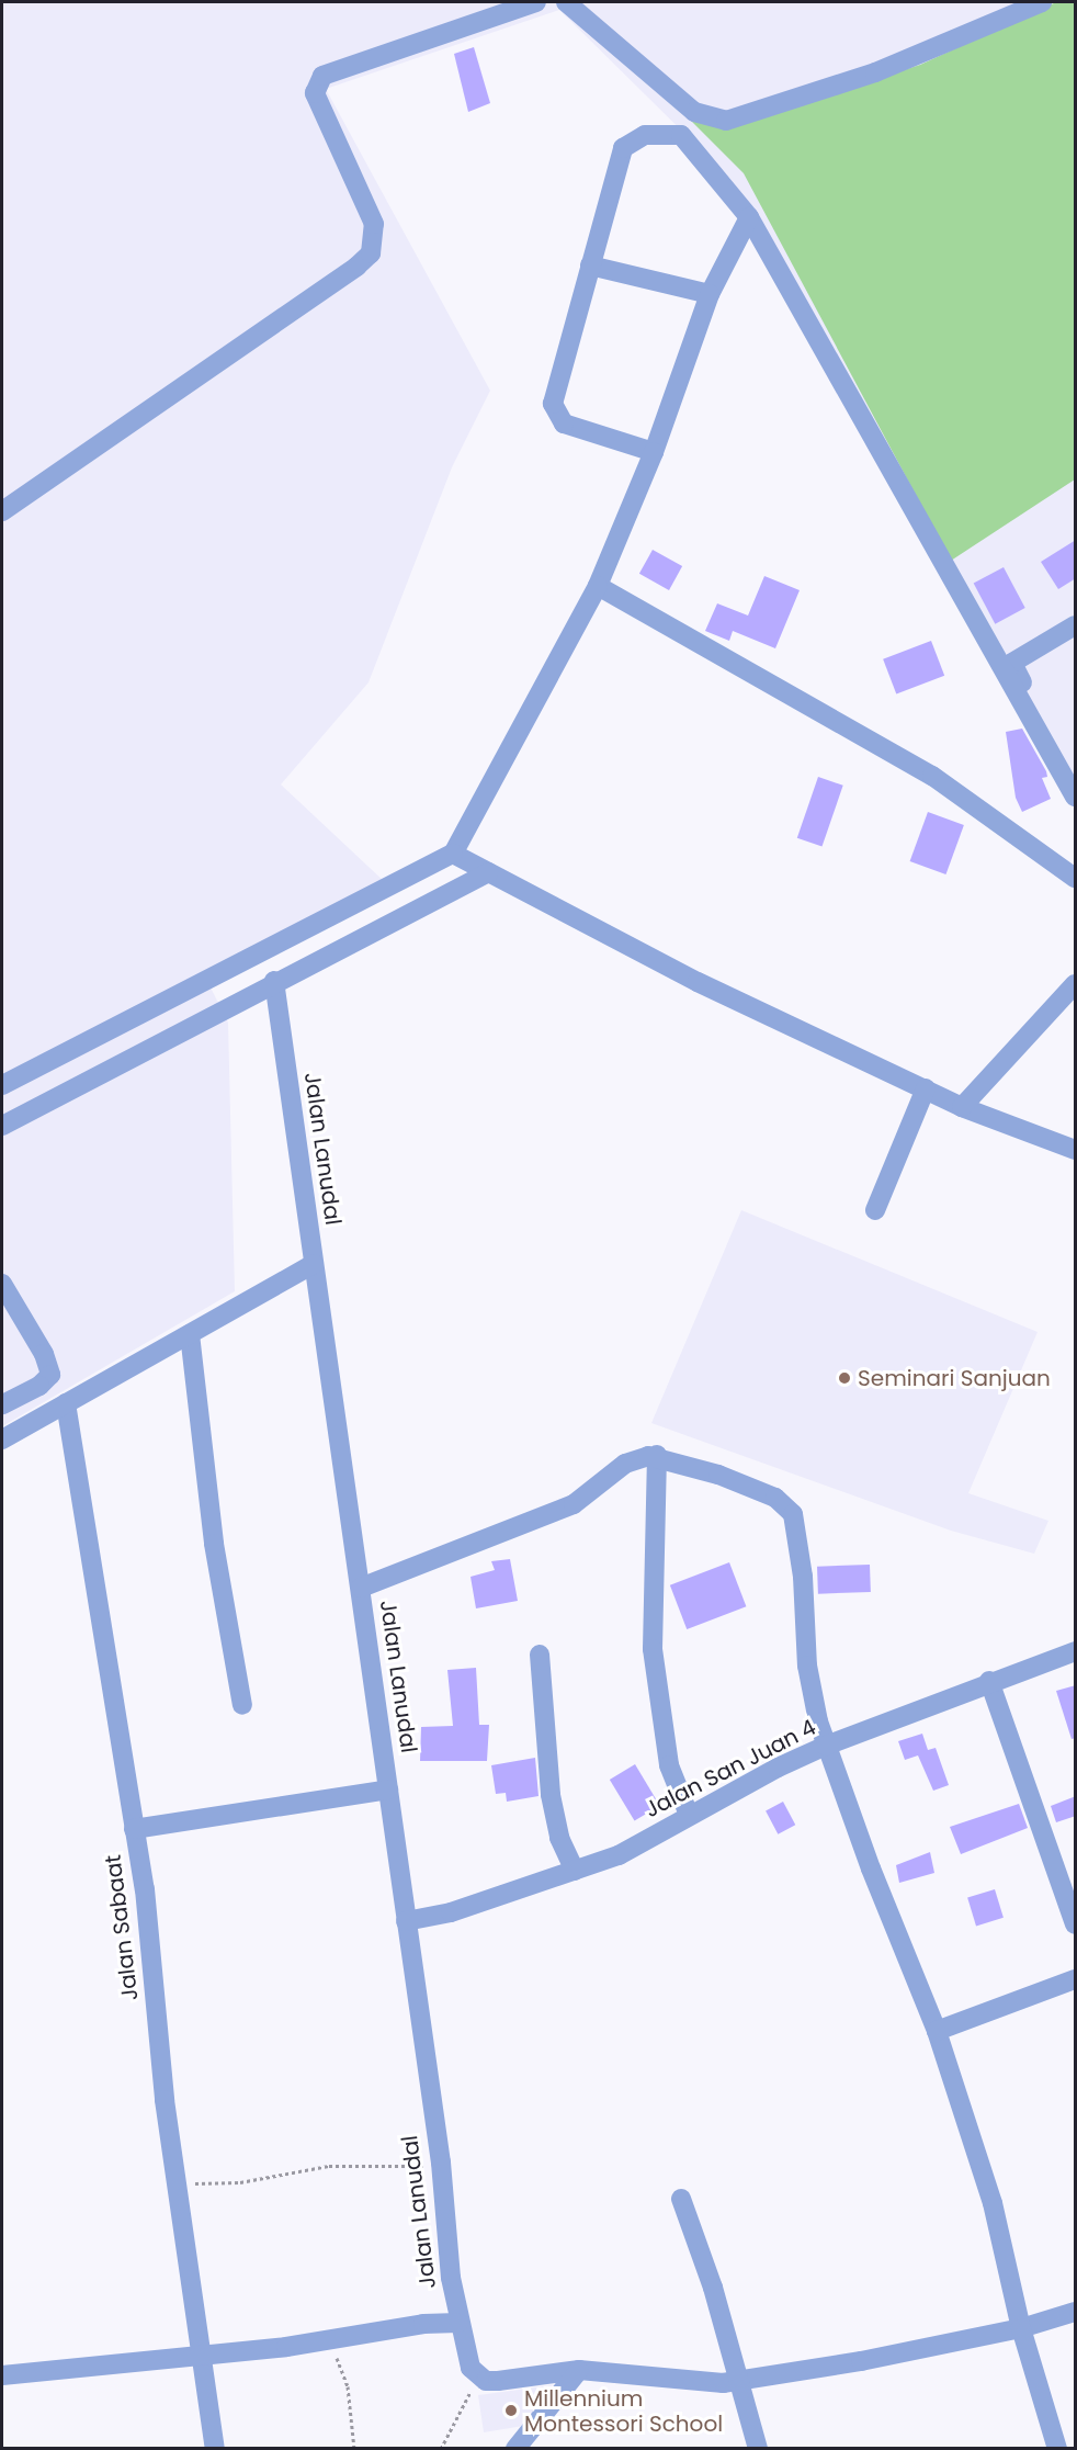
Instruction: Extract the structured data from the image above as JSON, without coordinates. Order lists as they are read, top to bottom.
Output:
{
  "streets": {
    "street": ["Jalan Lanudal", "Jalan San Juan 4", "Jalan Sabaat"]
  },
  "crossings": [
    ["Jalan Lanudal", "Jalan San Juan 4"]
  ],
  "places": ["Seminari Sanjuan", "Millennium Montessori School"]
}
